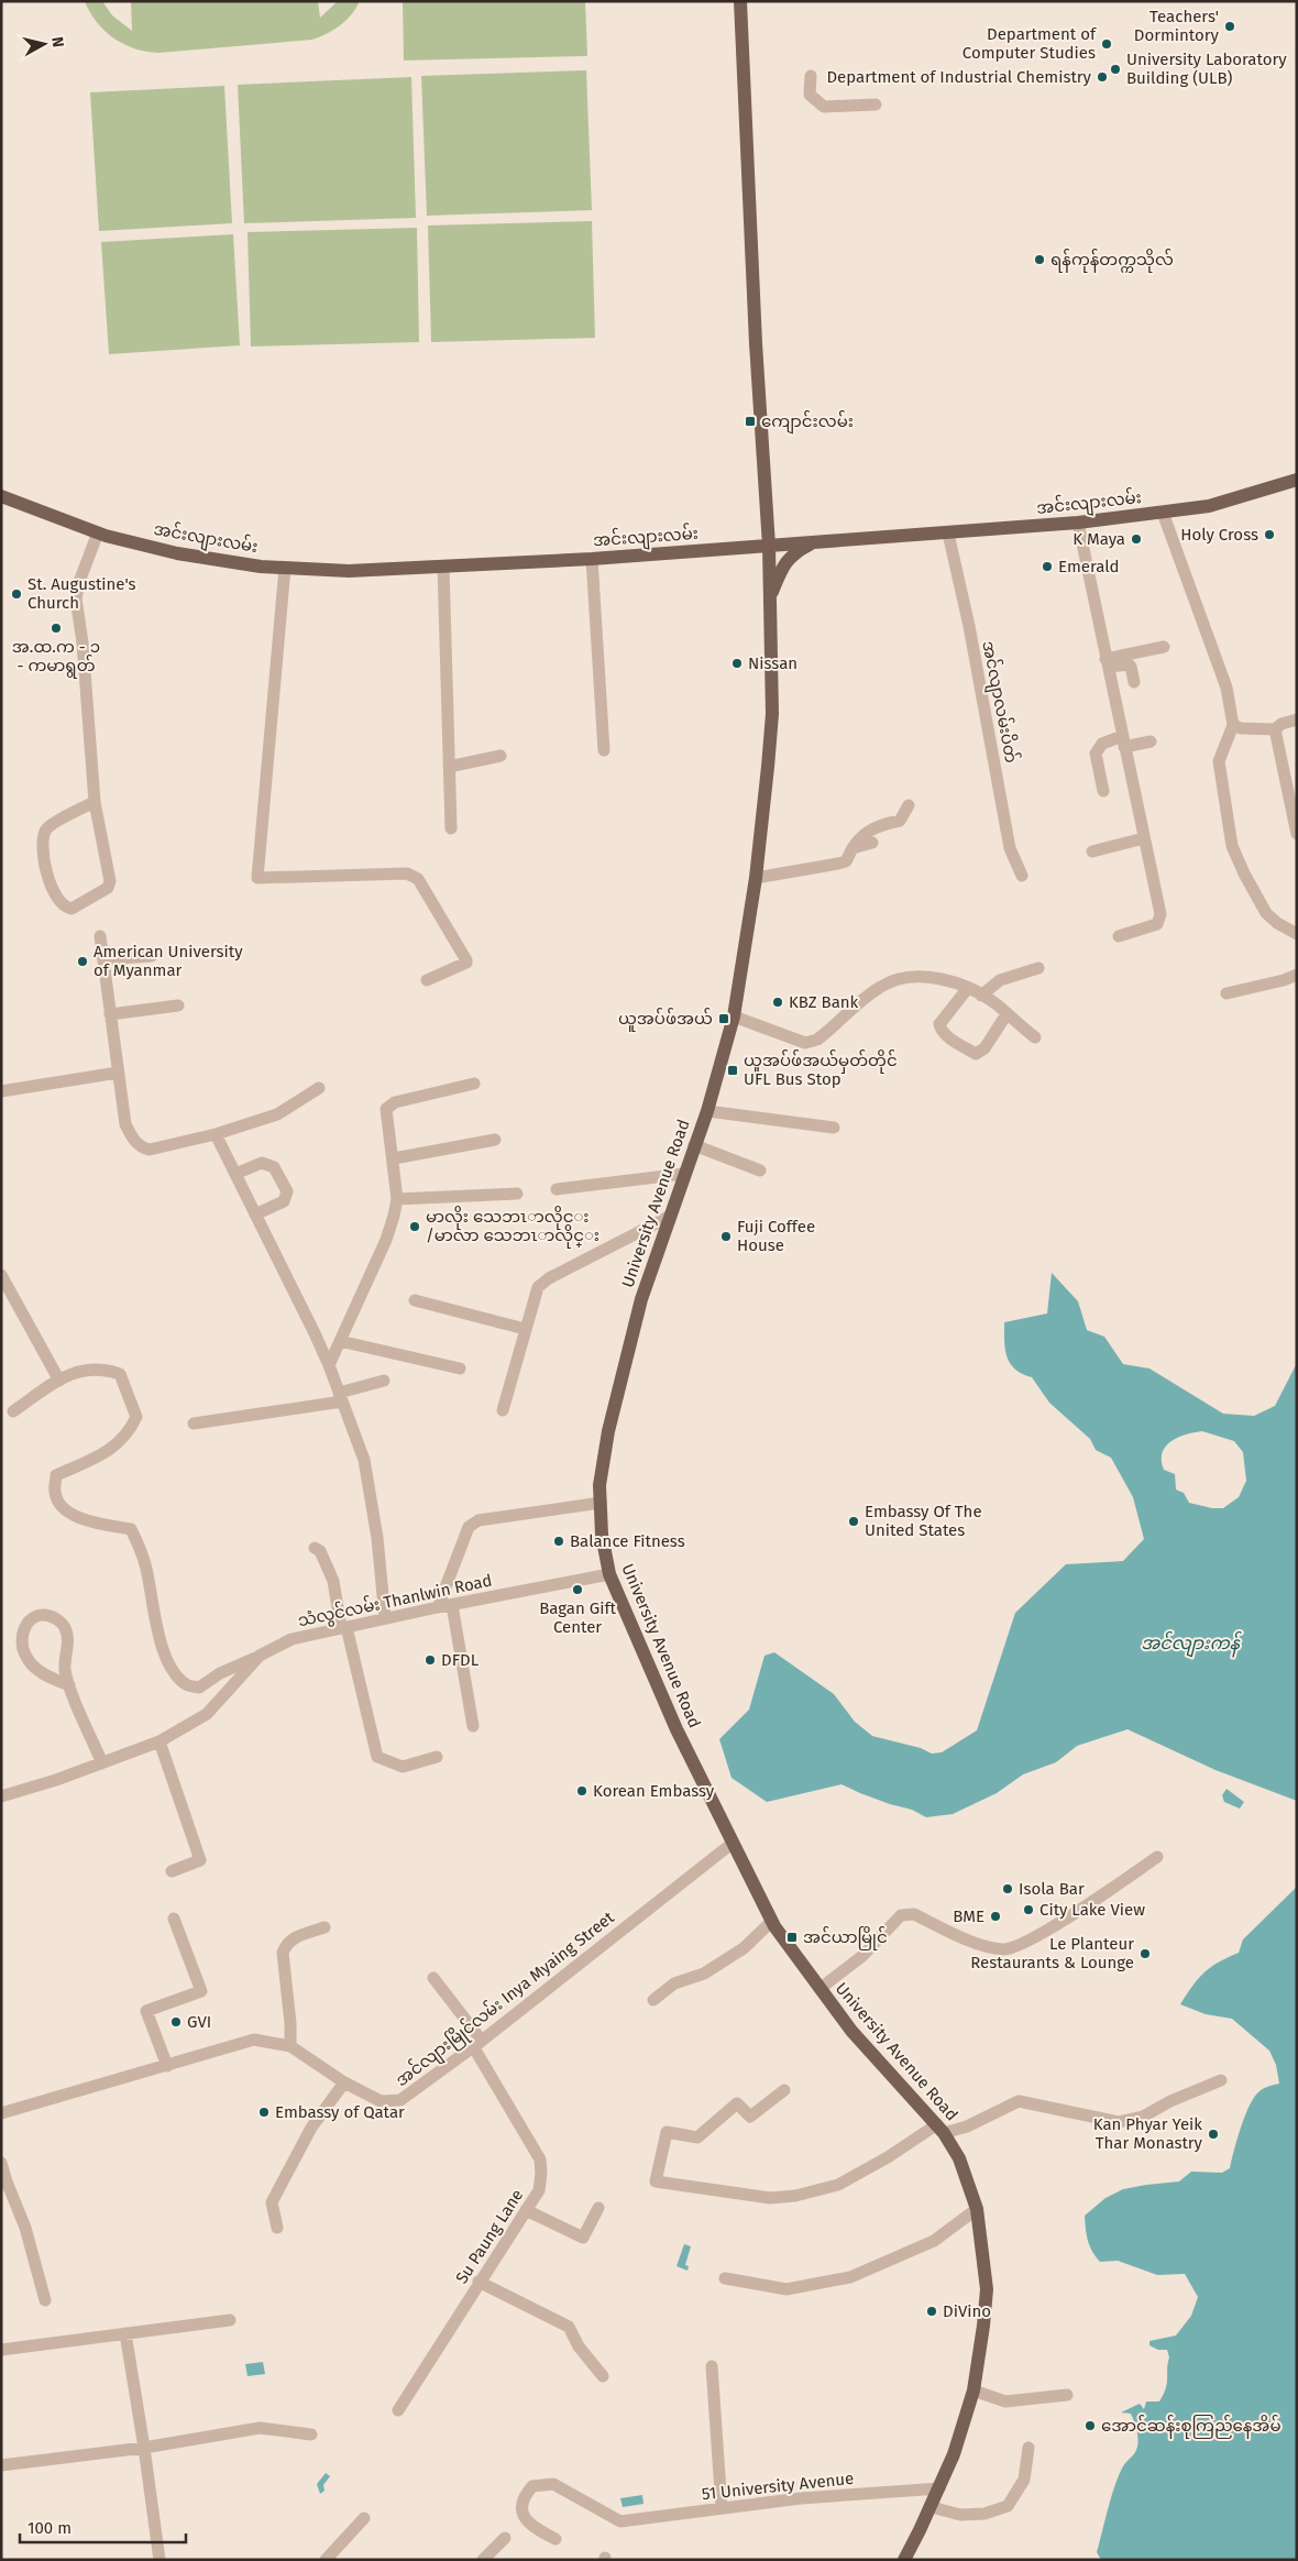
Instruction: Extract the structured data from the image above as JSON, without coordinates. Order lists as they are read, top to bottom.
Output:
{
  "streets": {
    "main road": ["အင်းလျားလမ်း", "University Avenue Road"],
    "street": [
      "အင်လျာလမ်းပိတ်",
      "သံလွင်လမ်း Thanlwin Road",
      "အင်လျားမြိုင်လမ်း Inya Myaing Street",
      "Su Paung Lane",
      "51 University Avenue"
    ]
  },
  "crossings": [
    ["အင်းလျားလမ်း", "အင်လျာလမ်းပိတ်"],
    ["အင်းလျားလမ်း", "University Avenue Road"],
    ["University Avenue Road", "သံလွင်လမ်း Thanlwin Road"],
    ["University Avenue Road", "အင်လျားမြိုင်လမ်း Inya Myaing Street"],
    ["University Avenue Road", "51 University Avenue"],
    ["အင်လျားမြိုင်လမ်း Inya Myaing Street", "Su Paung Lane"]
  ],
  "water": ["အင်လျားကန်"],
  "places": {
    "other": [
      "Teachers' Dormintory",
      "Department of Computer Studies",
      "University Laboratory Building (ULB)",
      "Department of Industrial Chemistry",
      "ရန်ကုန်တက္ကသိုလ်",
      "Holy Cross",
      "K Maya",
      "Emerald",
      "St. Augustine's Church",
      "အ.ထ.က - ၁ - ကမာရွတ်",
      "Nissan",
      "American University of Myanmar",
      "KBZ Bank",
      "မာလိုး သေဘၤာလိုင္း /မာလာ သေဘၤာလိုင္း",
      "Fuji Coffee House",
      "Embassy Of The United States",
      "Balance Fitness",
      "Bagan Gift Center",
      "DFDL",
      "Korean Embassy",
      "Isola Bar",
      "City Lake View",
      "BME",
      "Le Planteur Restaurants & Lounge",
      "GVI",
      "Embassy of Qatar",
      "Kan Phyar Yeik Thar Monastry",
      "DiVino",
      "အောင်ဆန်းစုကြည်နေအိမ်"
    ],
    "transit": [
      "ကျောင်းလမ်း",
      "ယူအပ်ဖ်အယ်",
      "ယူအပ်ဖ်အယ်မှတ်တိုင် UFL Bus Stop",
      "အင်ယာမြိုင်"
    ]
  },
  "scale_bar": "100 m",
  "north": "right"
}
